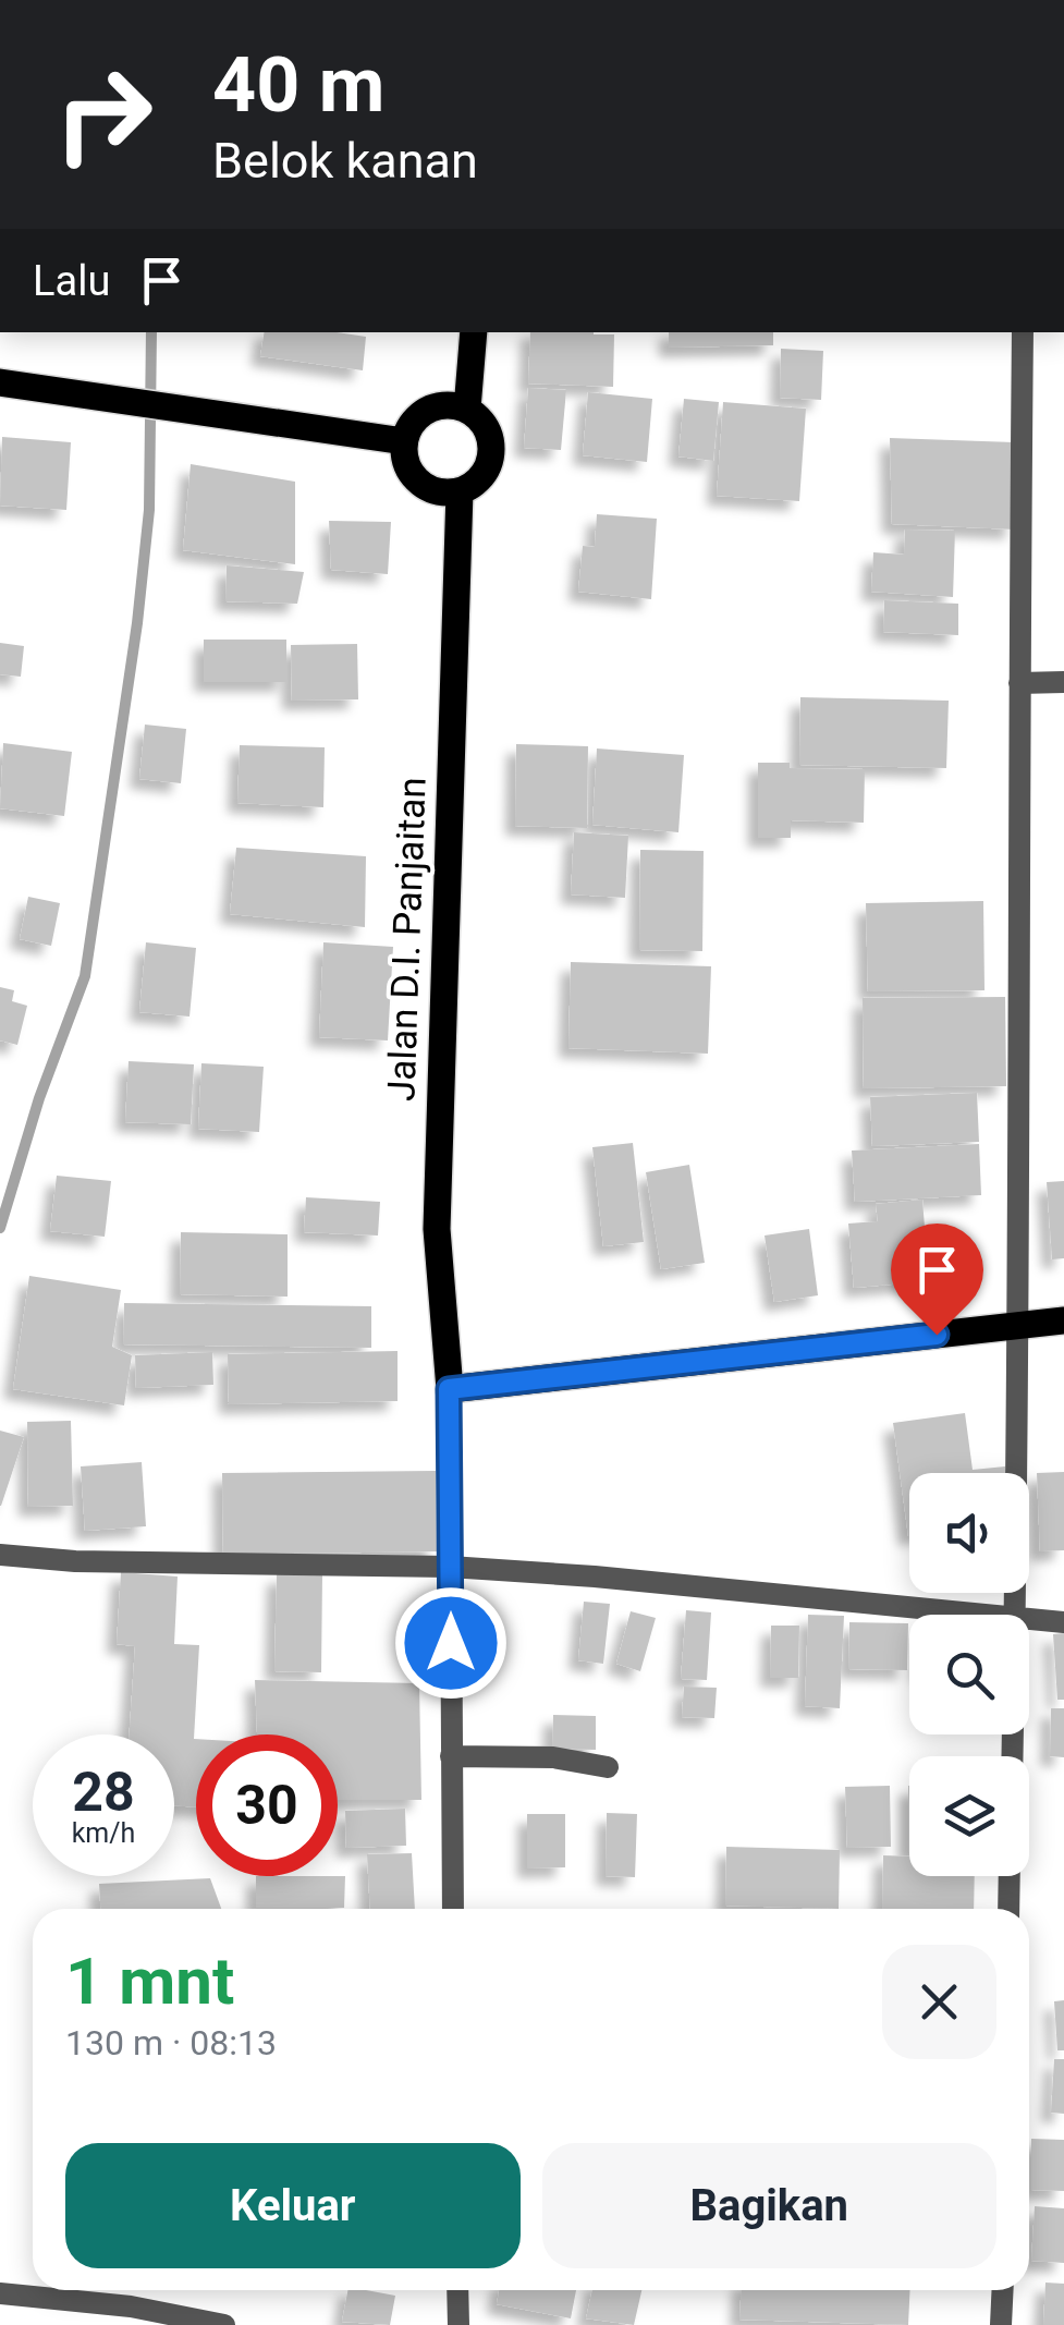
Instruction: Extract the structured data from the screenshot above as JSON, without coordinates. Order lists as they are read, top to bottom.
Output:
{
  "streets": {
    "main road": ["Jalan D.I. Panjaitan"]
  },
  "page": {
    "turn": ["40 m", "Belok kanan"],
    "then": "Lalu",
    "speed": "28 km/h",
    "limit": "30",
    "heading": ["1 mnt", "130 m · 08:13"],
    "buttons": ["Keluar", "Bagikan"]
  }
}
